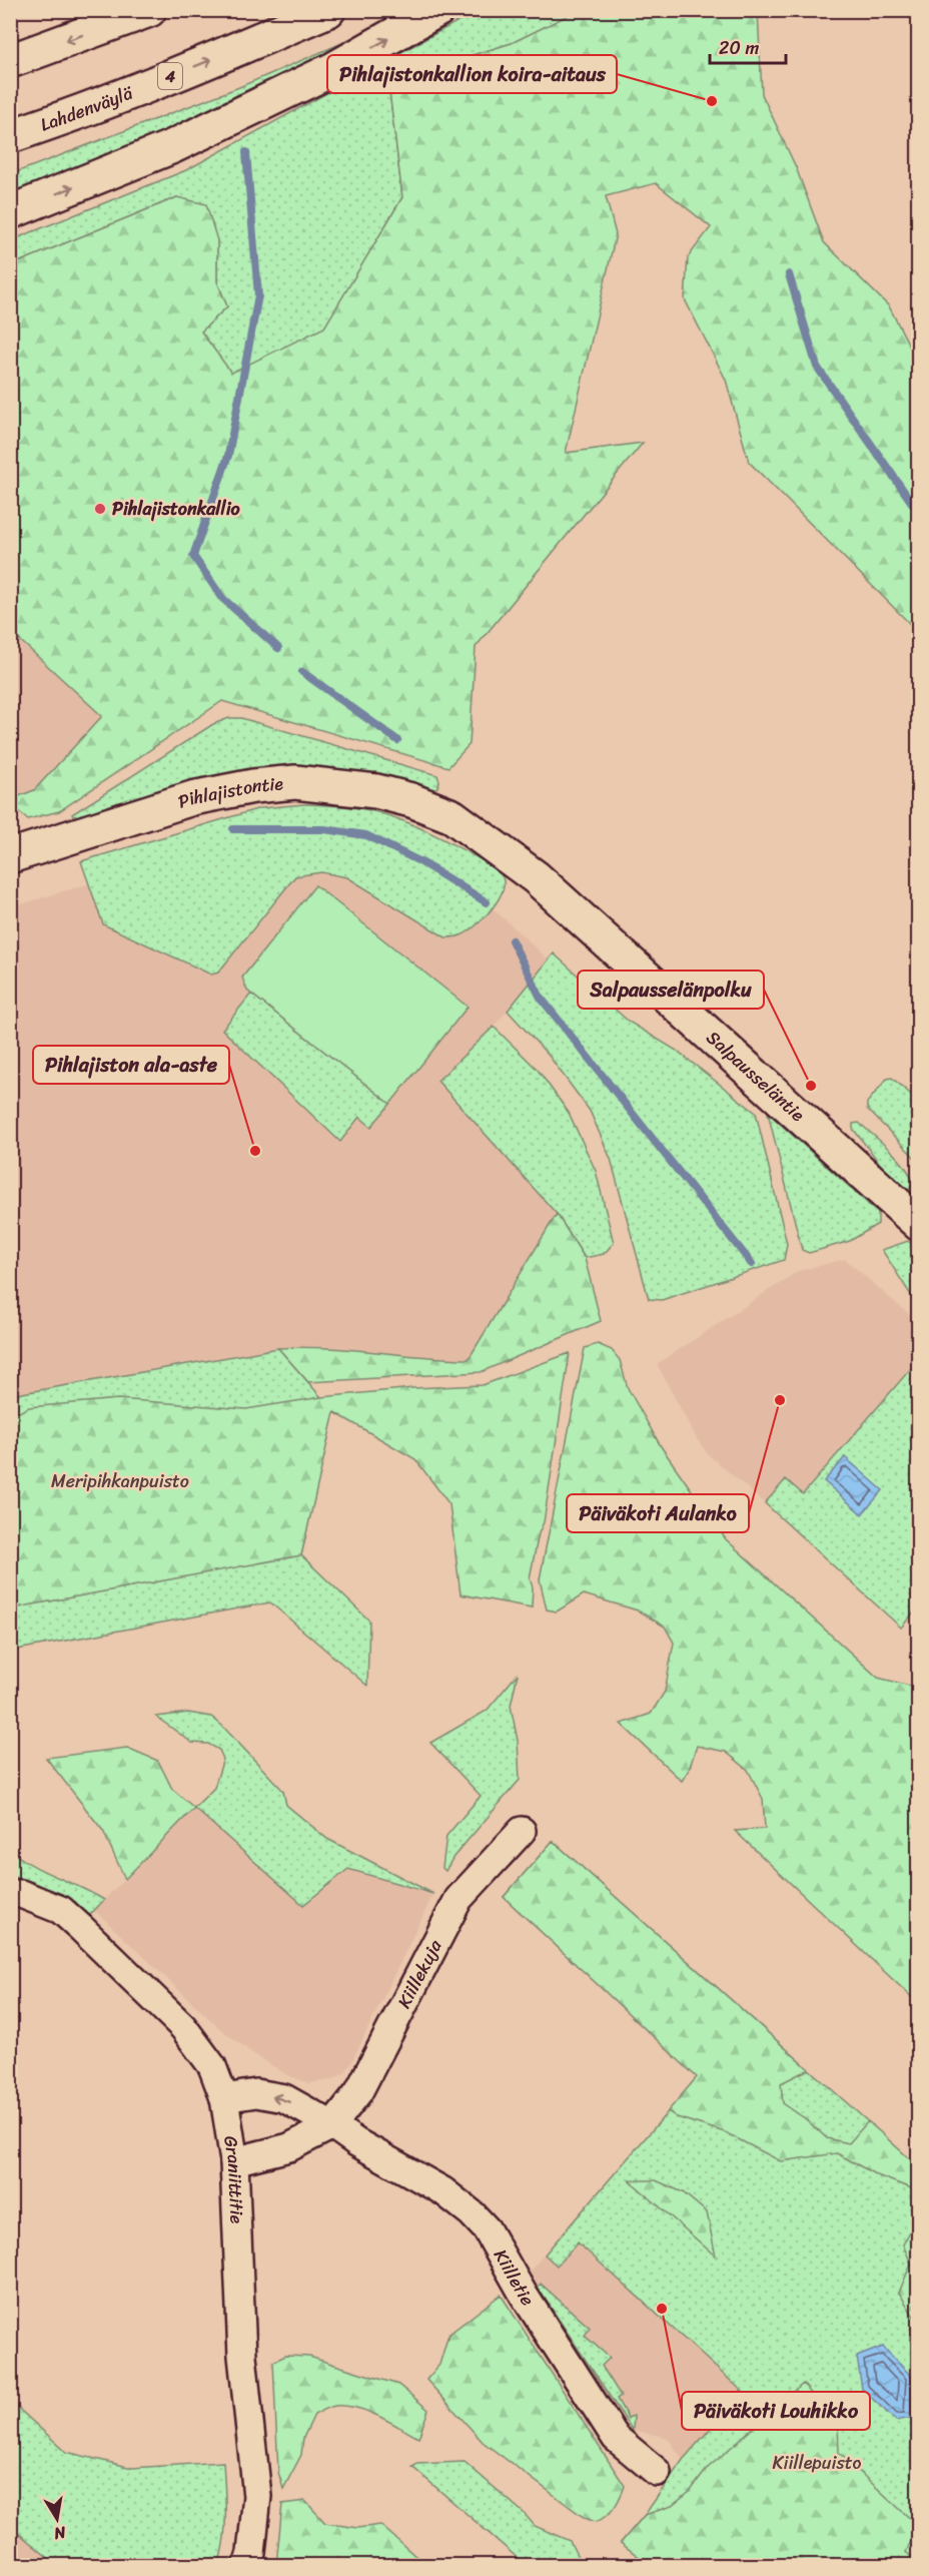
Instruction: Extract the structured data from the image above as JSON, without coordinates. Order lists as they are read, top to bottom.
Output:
{
  "streets": {
    "main road": [
      "4",
      "Lahdenväylä",
      "Pihlajistontie",
      "Salpausseläntie"
    ],
    "street": ["Kiillekuja", "Graniittitie", "Kiilletie"]
  },
  "crossings": [
    ["Pihlajistontie", "Salpausseläntie"],
    ["Kiillekuja", "Kiilletie"],
    ["Graniittitie", "Kiilletie"]
  ],
  "parks": ["Meripihkanpuisto", "Kiillepuisto"],
  "places": [
    "Pihlajistonkallion koira-aitaus",
    "Pihlajistonkallio",
    "Salpausselänpolku",
    "Pihlajiston ala-aste",
    "Päiväkoti Aulanko",
    "Päiväkoti Louhikko"
  ],
  "scale_bar": "20 m",
  "north": "bottom"
}
